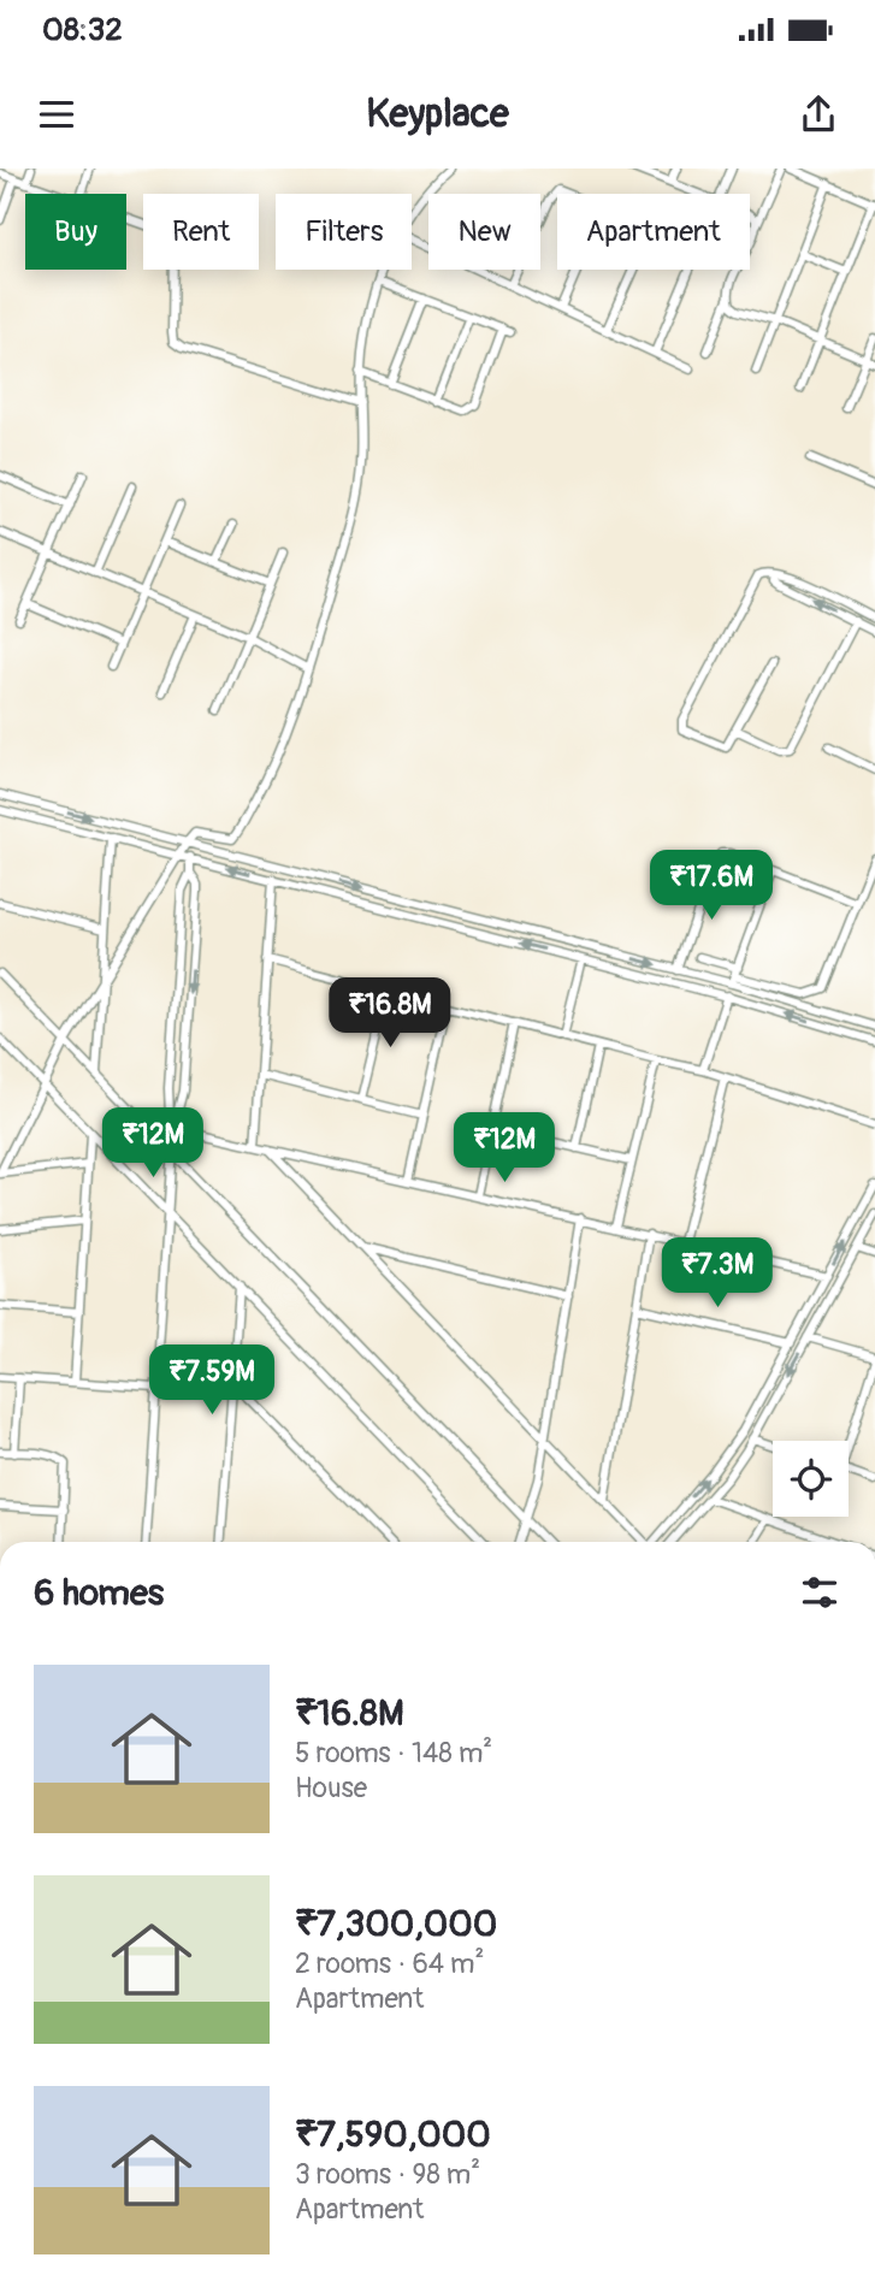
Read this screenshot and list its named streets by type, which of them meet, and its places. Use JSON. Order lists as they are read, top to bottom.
{
  "page": {
    "status": "08:32",
    "header": "Keyplace",
    "chip": [
      "Buy",
      "Rent",
      "Filters",
      "New",
      "Apartment"
    ],
    "price": [
      "₹17.6M",
      "₹16.8M",
      "₹12M",
      "₹12M",
      "₹7.3M",
      "₹7.59M"
    ],
    "heading": "6 homes",
    "list": [
      {
        "name": "₹16.8M",
        "note": "5 rooms · 148 m² · House"
      },
      {
        "name": "₹7,300,000",
        "note": "2 rooms · 64 m² · Apartment"
      },
      {
        "name": "₹7,590,000",
        "note": "3 rooms · 98 m² · Apartment"
      }
    ]
  }
}
